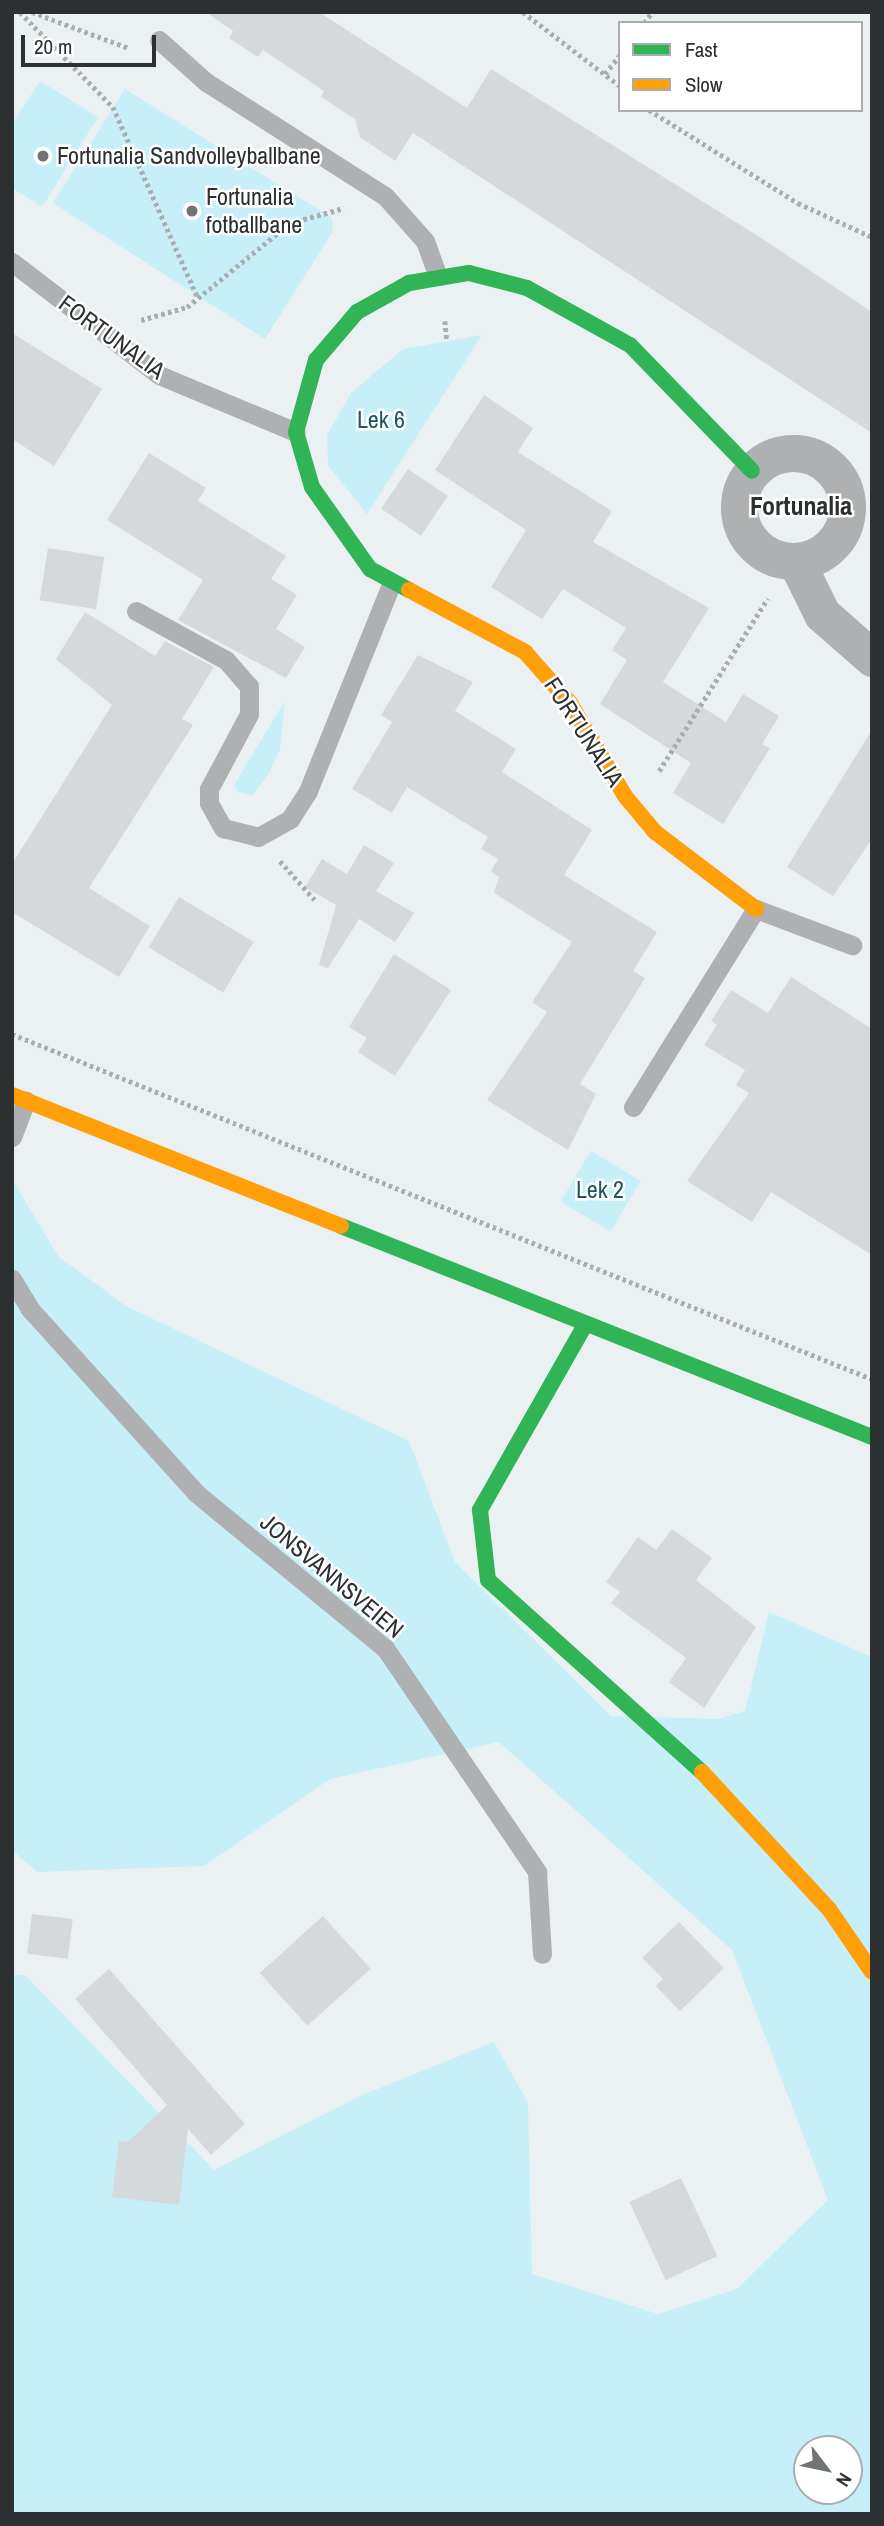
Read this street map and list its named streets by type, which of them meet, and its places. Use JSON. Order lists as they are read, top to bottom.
{
  "streets": {
    "street": ["FORTUNALIA"],
    "lane": ["JONSVANNSVEIEN"]
  },
  "districts": ["Fortunalia"],
  "parks": ["Lek 6", "Lek 2"],
  "places": ["Fortunalia Sandvolleyballbane", "Fortunalia fotballbane"],
  "legend": ["Fast", "Slow"],
  "scale_bar": "20 m",
  "north": "bottom right"
}
